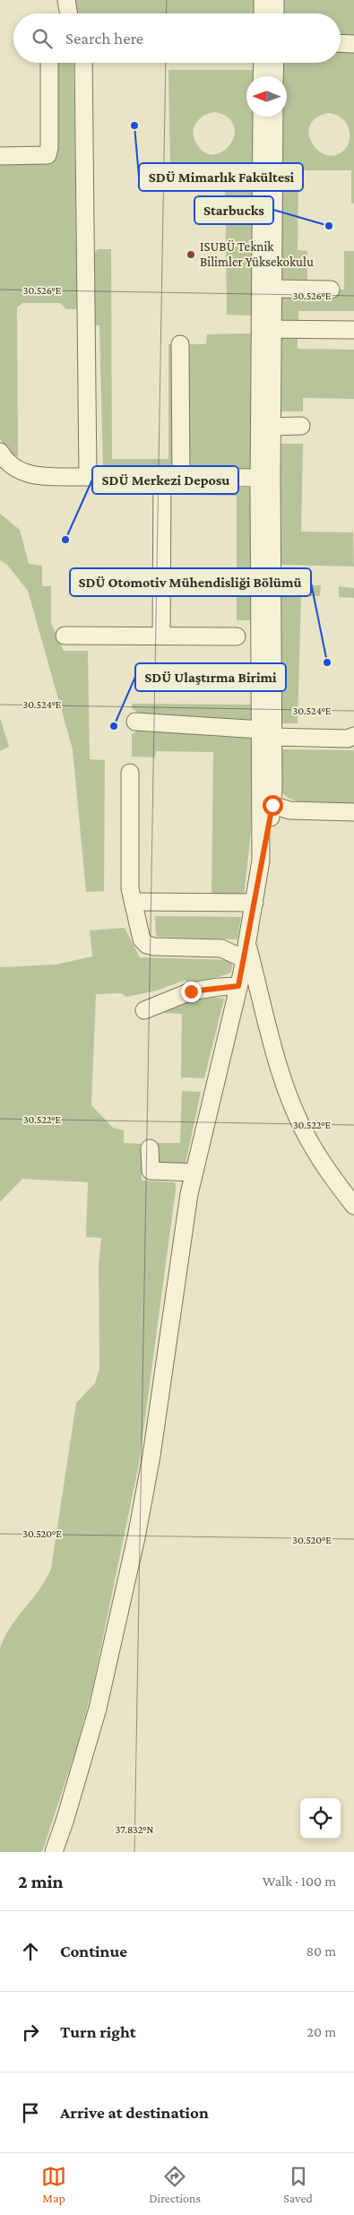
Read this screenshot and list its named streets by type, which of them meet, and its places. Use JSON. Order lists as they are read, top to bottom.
{
  "places": [
    "SDÜ Mimarlık Fakültesi",
    "Starbucks",
    "ISUBÜ Teknik Bilimler Yüksekokulu",
    "SDÜ Merkezi Deposu",
    "SDÜ Otomotiv Mühendisliği Bölümü",
    "SDÜ Ulaştırma Birimi"
  ],
  "north": "left",
  "page": {
    "search": "Search here",
    "heading": ["2 min", "Walk · 100 m"],
    "list": [
      ["Continue", "80 m"],
      ["Turn right", "20 m"],
      "Arrive at destination"
    ],
    "nav": ["Map", "Directions", "Saved"]
  },
  "coordinates": [
    "30.526°E",
    "30.524°E",
    "30.522°E",
    "30.520°E",
    "37.832°N"
  ]
}
